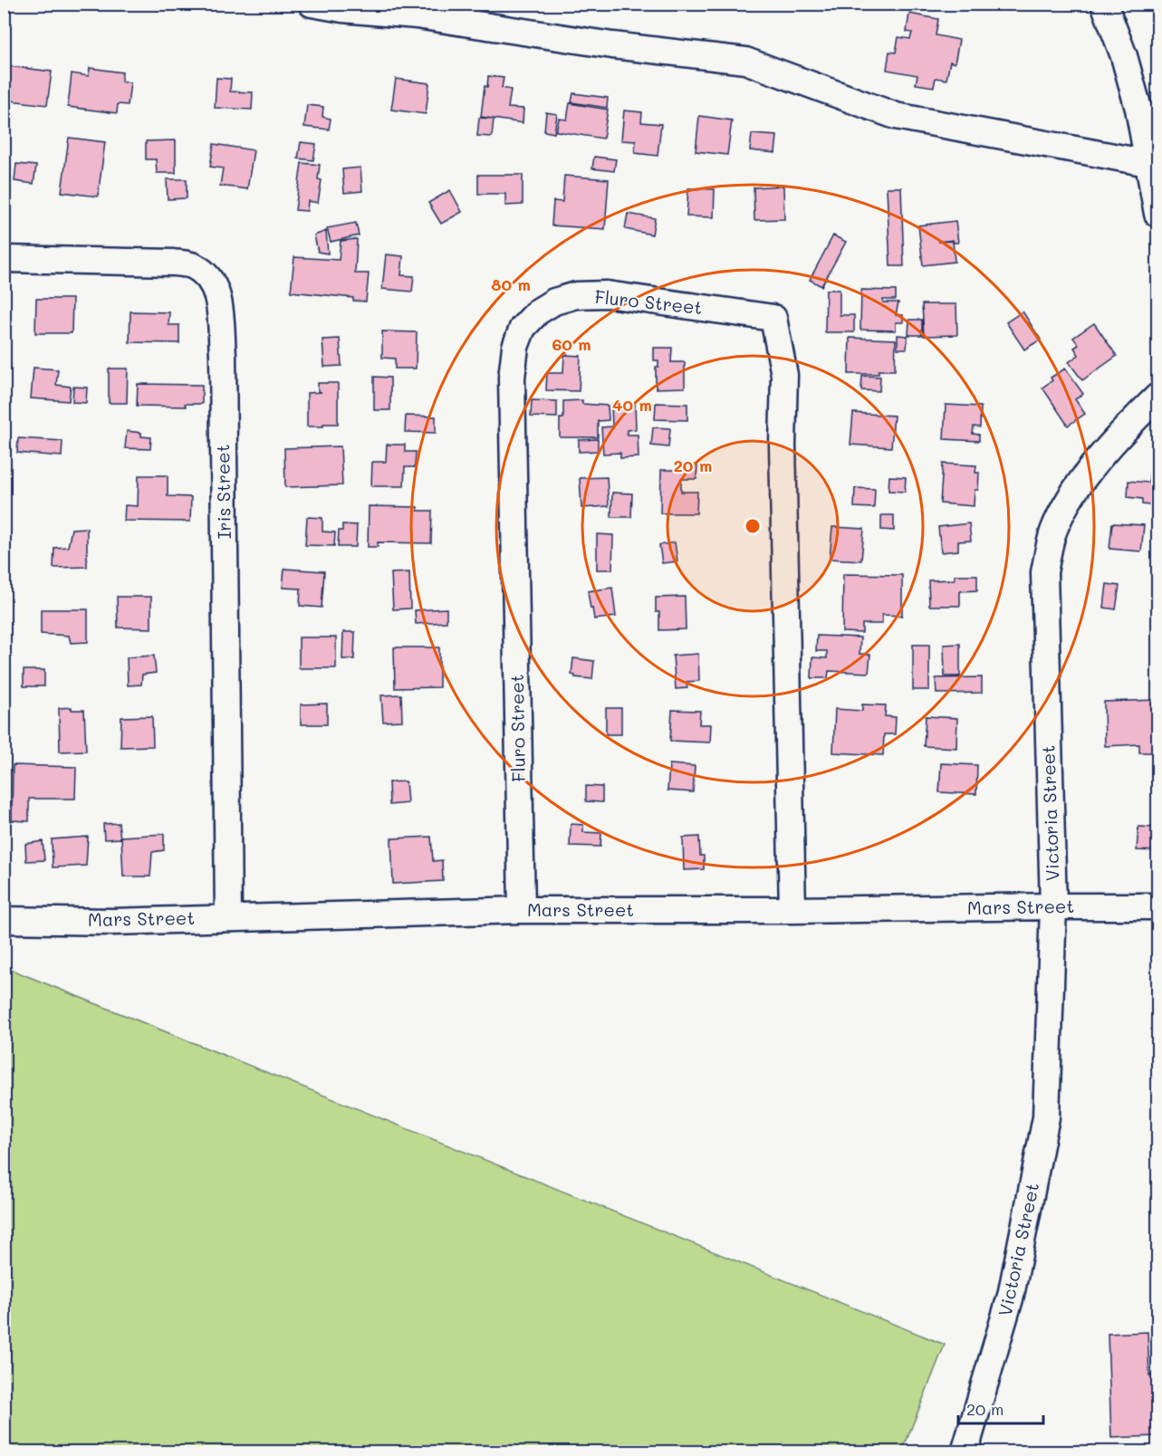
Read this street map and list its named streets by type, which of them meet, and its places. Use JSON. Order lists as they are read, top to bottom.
{
  "streets": {
    "street": [
      "Fluro Street",
      "Iris Street",
      "Victoria Street",
      "Mars Street"
    ]
  },
  "crossings": [
    ["Fluro Street", "Mars Street"],
    ["Iris Street", "Mars Street"],
    ["Victoria Street", "Mars Street"]
  ],
  "scale_bar": "20 m",
  "rings": [
    "80 m",
    "60 m",
    "40 m",
    "20 m"
  ]
}
